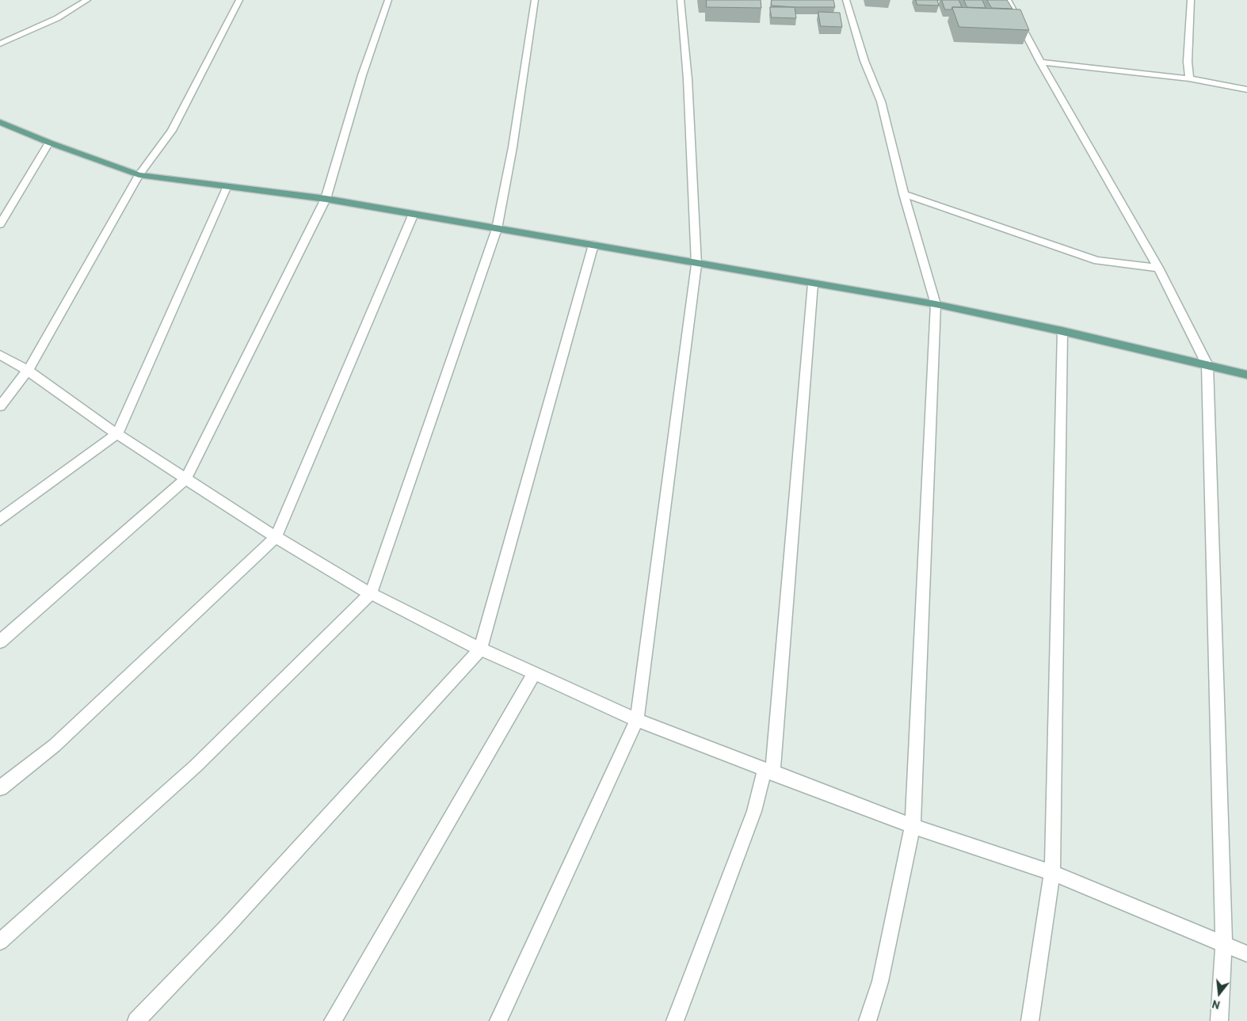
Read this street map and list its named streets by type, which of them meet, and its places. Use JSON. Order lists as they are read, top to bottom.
{
  "north": "bottom"
}
